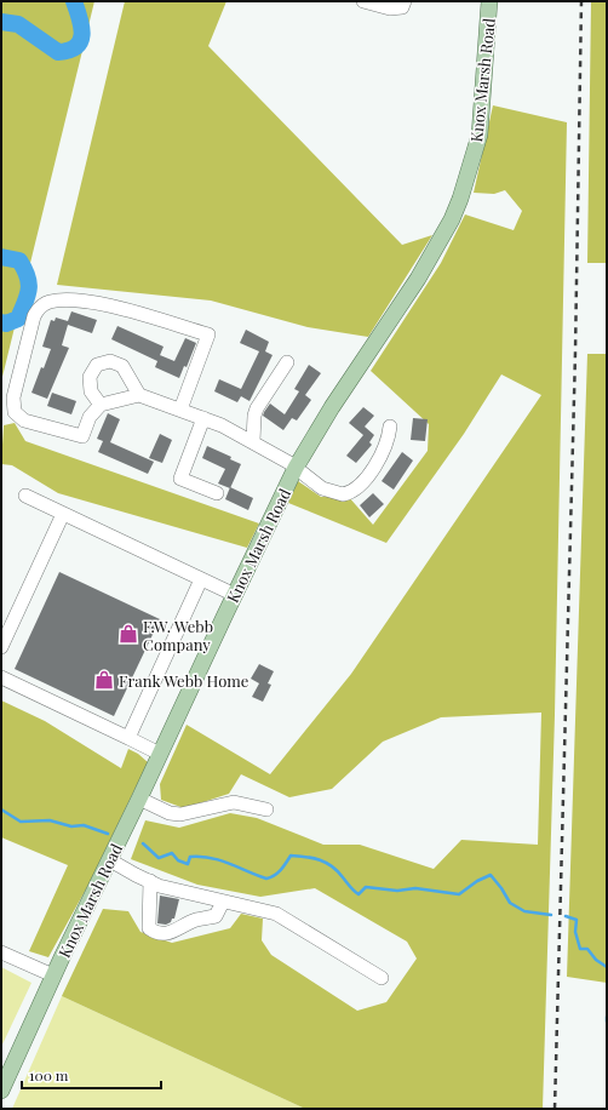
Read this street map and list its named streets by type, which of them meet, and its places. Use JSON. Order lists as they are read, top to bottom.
{
  "streets": {
    "main road": ["Knox Marsh Road"]
  },
  "places": {
    "shop": ["F.W. Webb Company", "Frank Webb Home"]
  },
  "scale_bar": "100 m"
}
